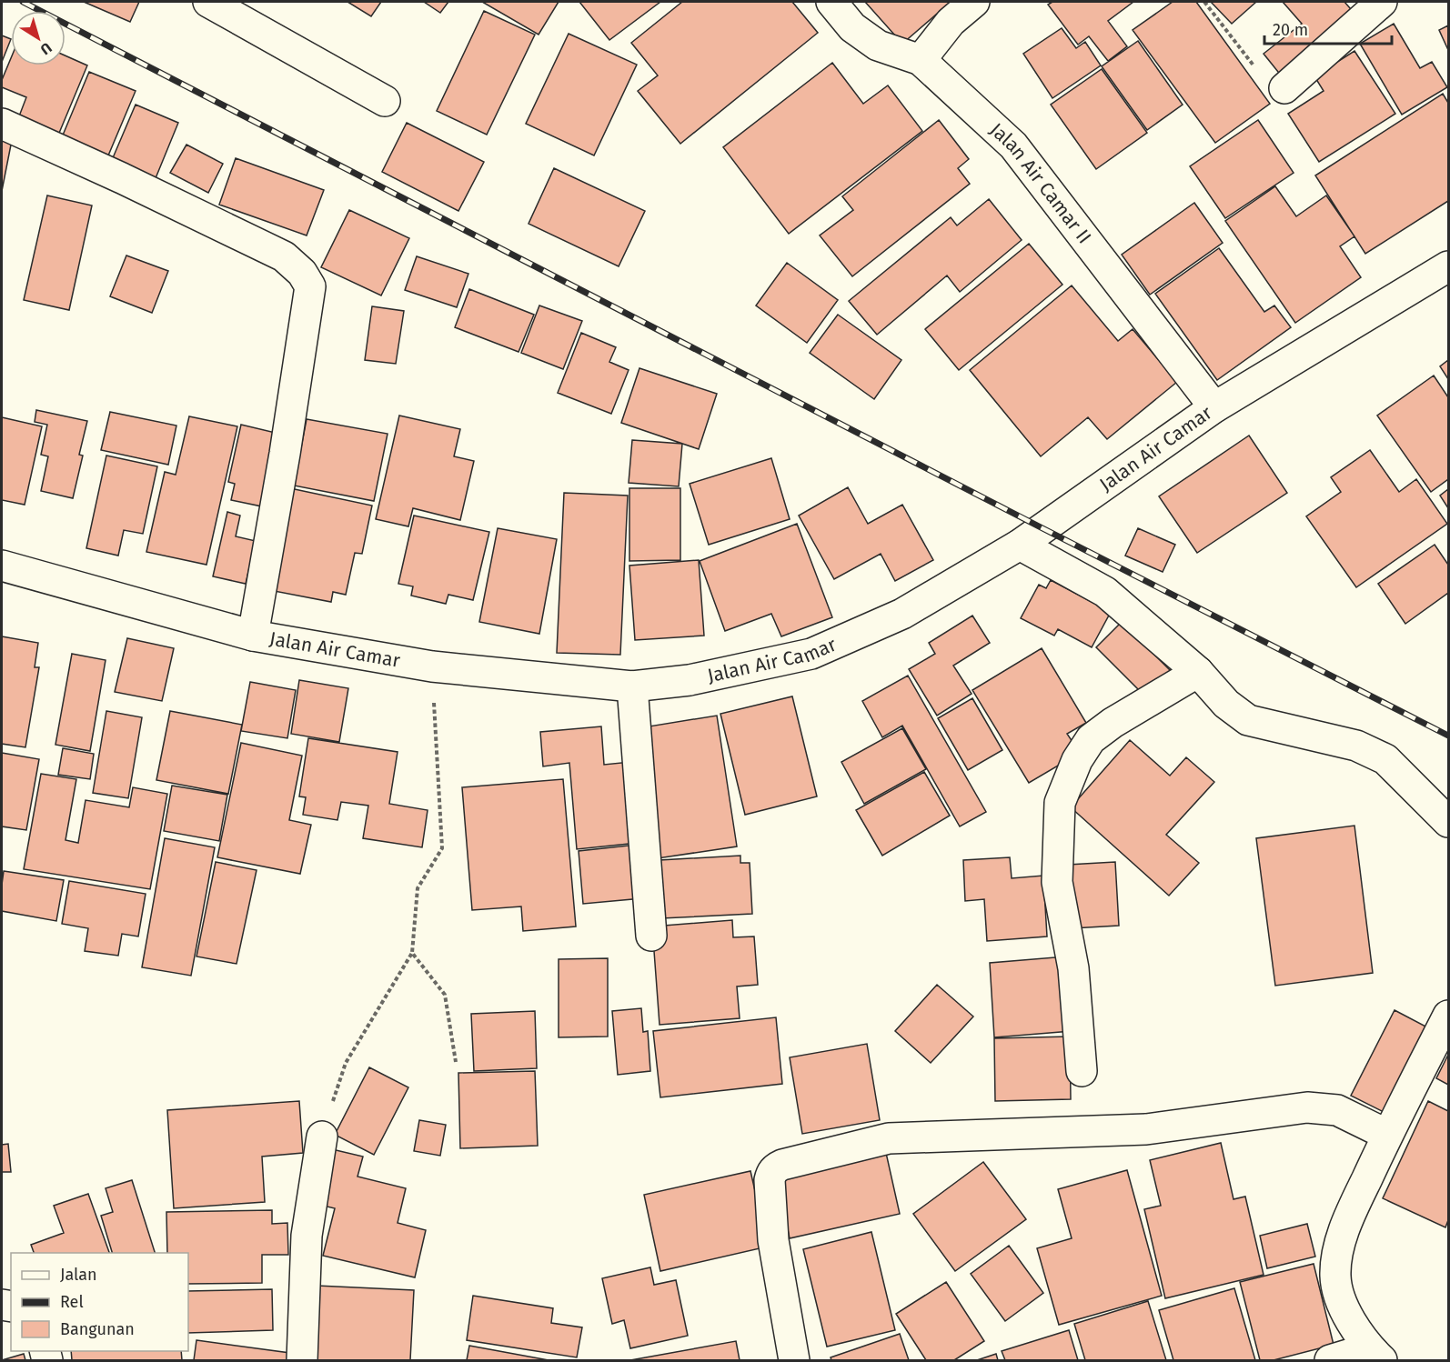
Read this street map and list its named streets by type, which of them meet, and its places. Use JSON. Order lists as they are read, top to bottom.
{
  "streets": {
    "street": ["Jalan Air Camar II", "Jalan Air Camar"]
  },
  "crossings": [
    ["Jalan Air Camar II", "Jalan Air Camar"]
  ],
  "legend": ["Jalan", "Rel", "Bangunan"],
  "scale_bar": "20 m",
  "north": "bottom right"
}
